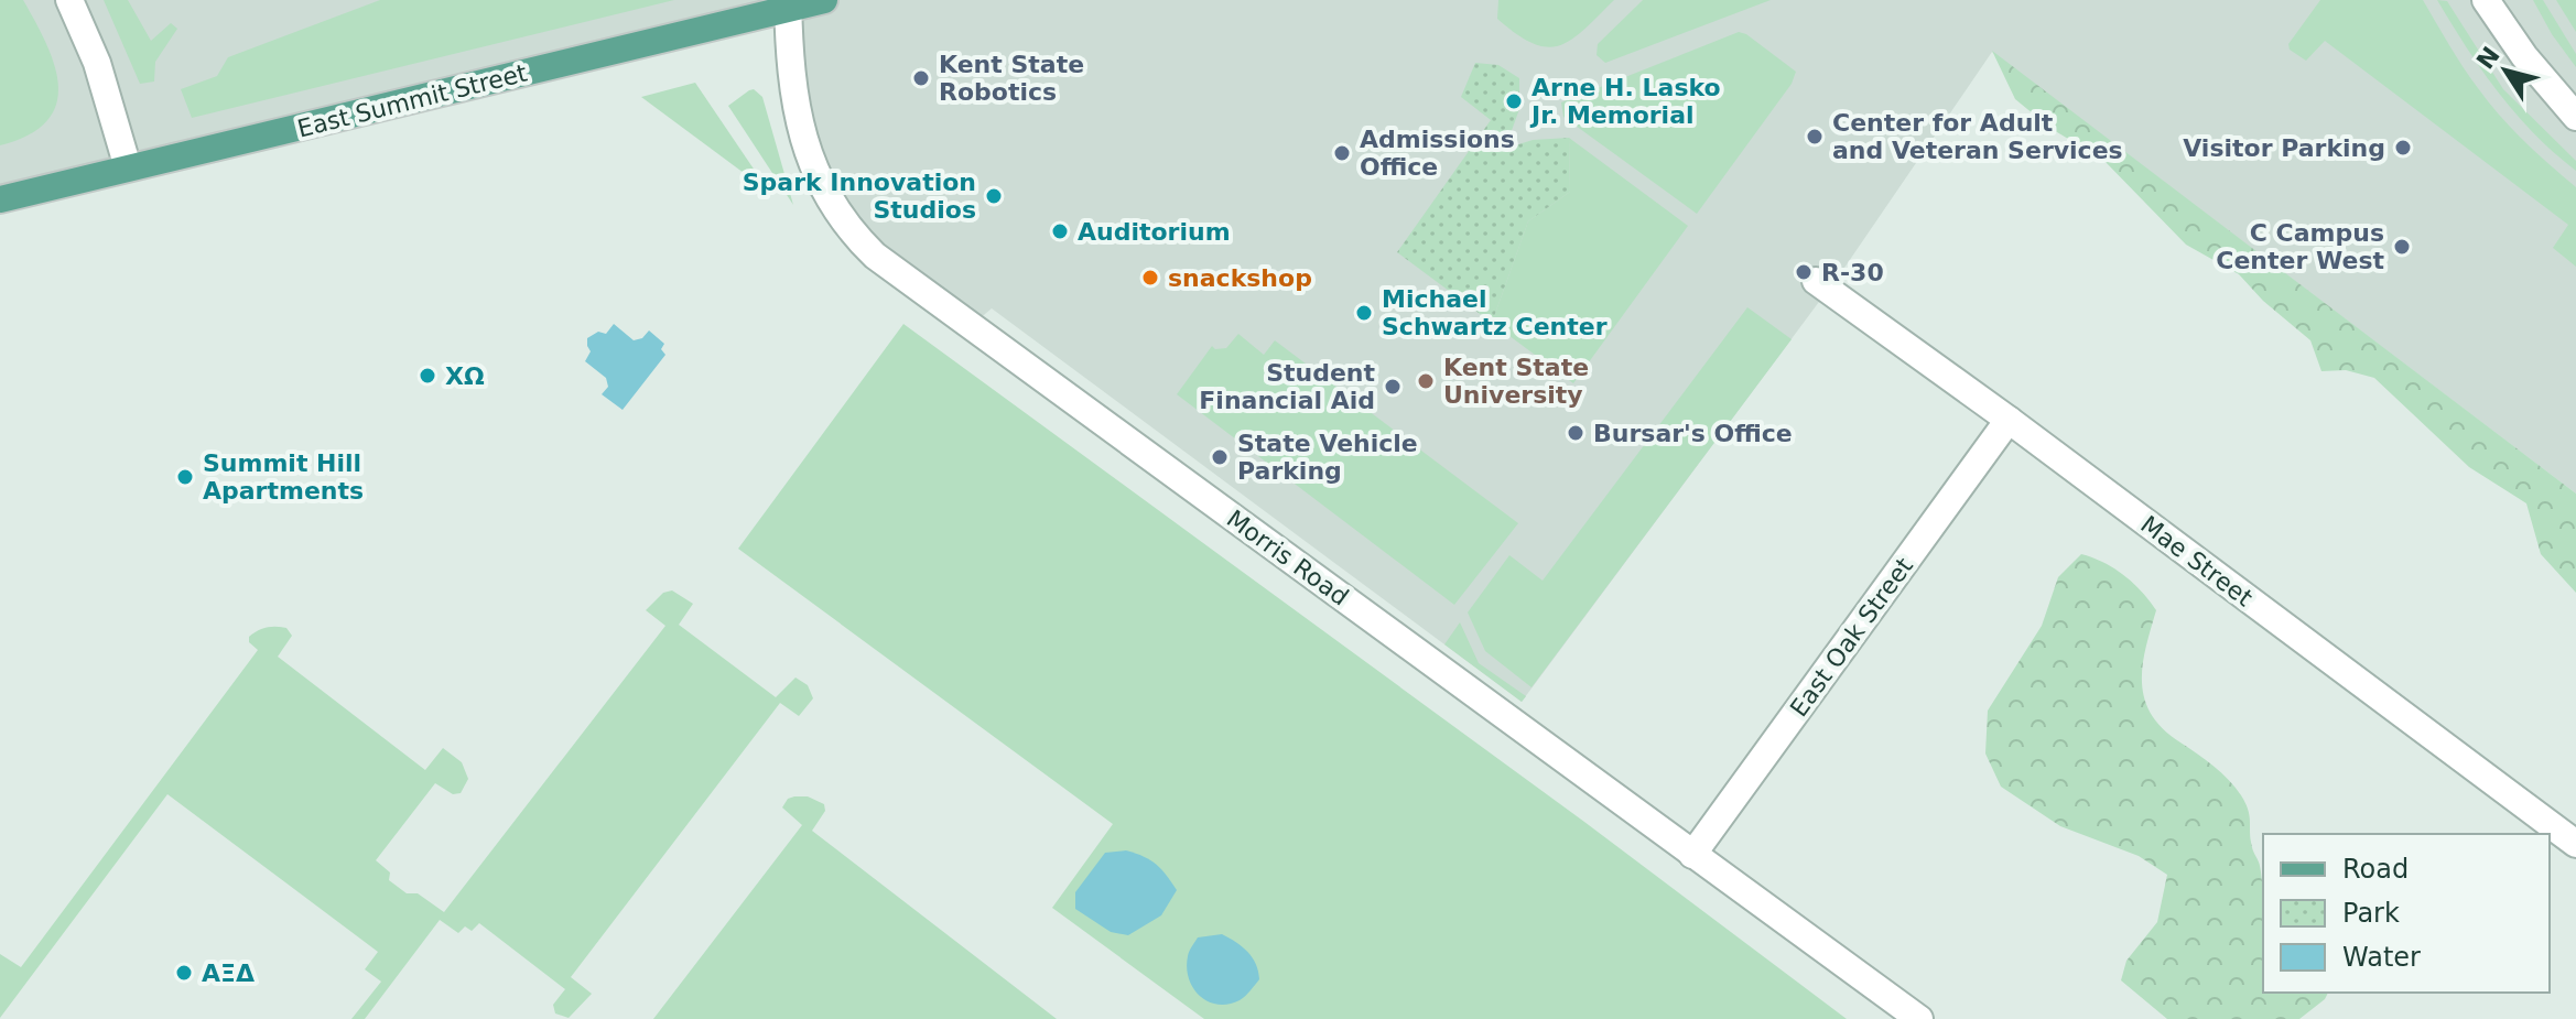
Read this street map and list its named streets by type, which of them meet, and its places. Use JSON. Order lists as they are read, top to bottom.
{
  "streets": {
    "main road": ["East Summit Street"],
    "street": ["Morris Road", "Mae Street", "East Oak Street"]
  },
  "crossings": [
    ["East Summit Street", "Morris Road"],
    ["Morris Road", "East Oak Street"],
    ["Mae Street", "East Oak Street"]
  ],
  "places": [
    "Kent State Robotics",
    "Arne H. Lasko Jr. Memorial",
    "Center for Adult and Veteran Services",
    "Visitor Parking",
    "Admissions Office",
    "Spark Innovation Studios",
    "Auditorium",
    "C Campus Center West",
    "R-30",
    "snackshop",
    "Michael Schwartz Center",
    "ΧΩ",
    "Kent State University",
    "Student Financial Aid",
    "Bursar's Office",
    "State Vehicle Parking",
    "Summit Hill Apartments",
    "ΑΞΔ"
  ],
  "legend": ["Road", "Park", "Water"],
  "north": "top left"
}
